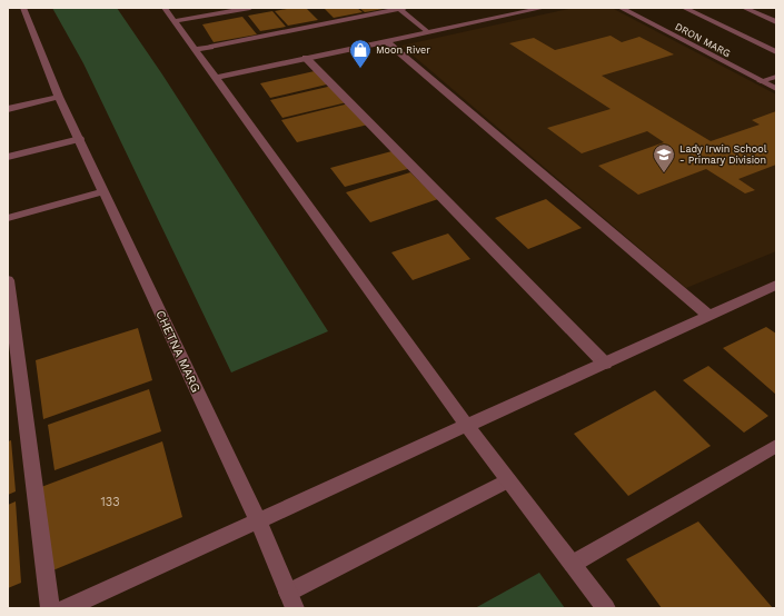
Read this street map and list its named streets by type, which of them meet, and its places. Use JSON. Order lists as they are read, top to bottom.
{
  "streets": {
    "street": ["DRON MARG", "CHETNA MARG"]
  },
  "places": {
    "shop": ["Moon River"],
    "school or university": ["Lady Irwin School - Primary Division"]
  },
  "house_numbers": ["133"]
}
